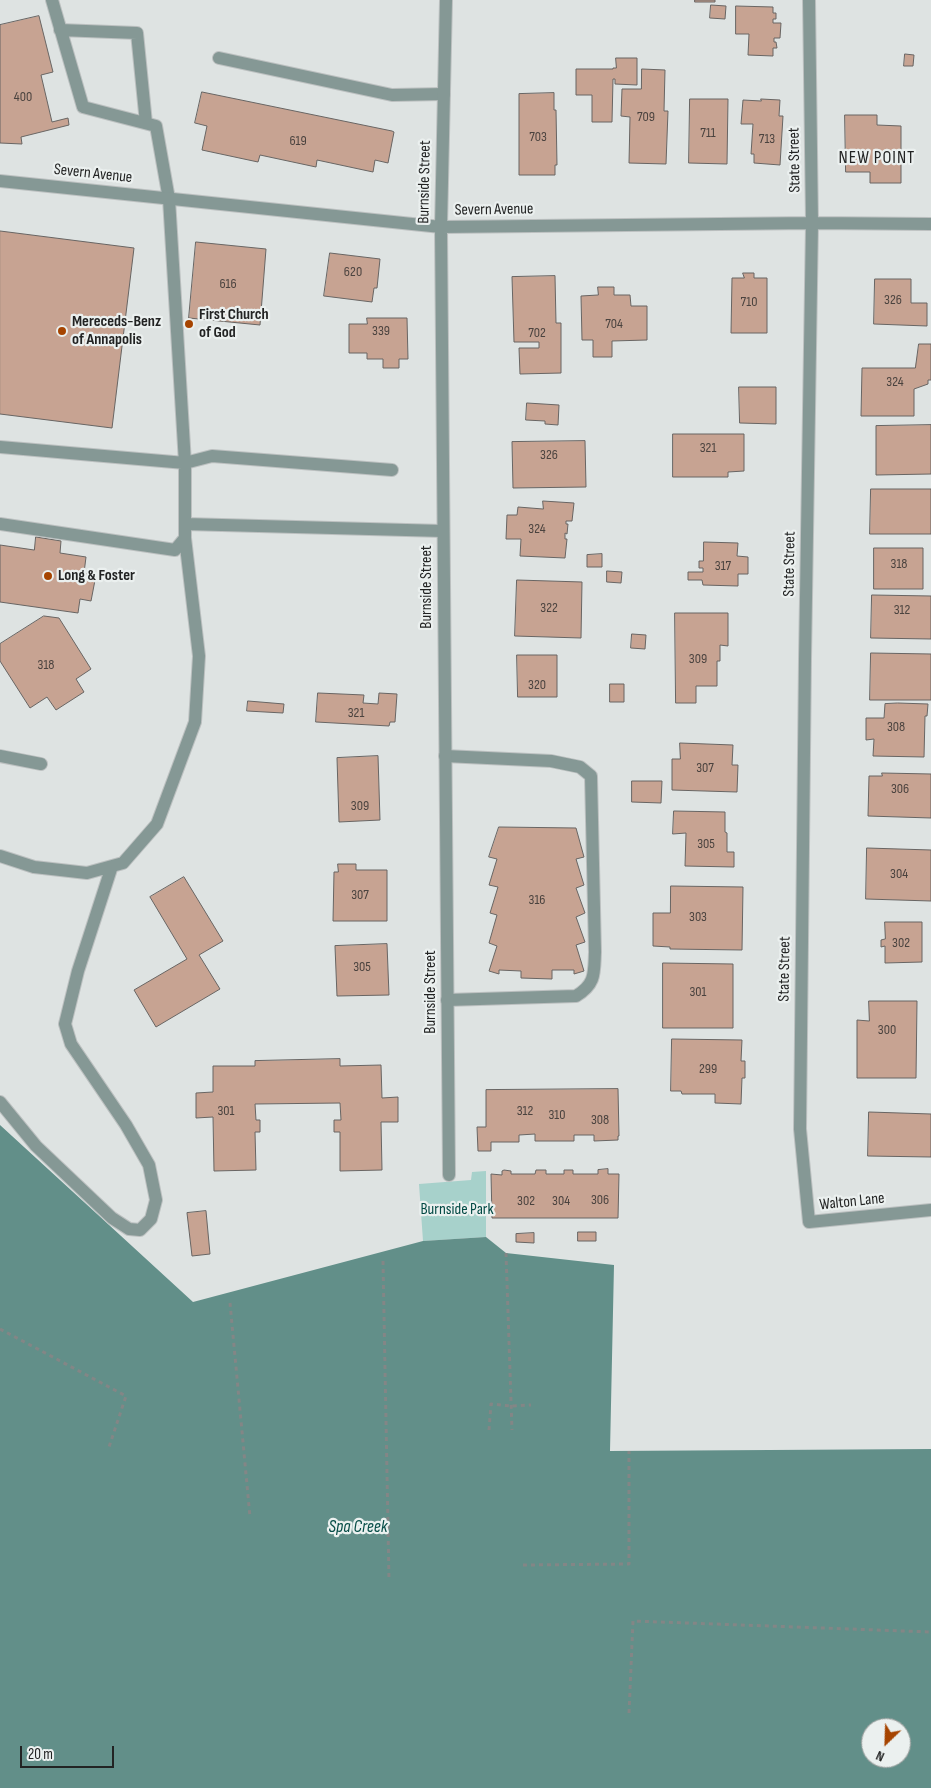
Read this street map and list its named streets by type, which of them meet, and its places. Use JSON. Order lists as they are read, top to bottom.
{
  "streets": {
    "street": [
      "State Street",
      "Severn Avenue",
      "Burnside Street",
      "Walton Lane"
    ]
  },
  "crossings": [
    ["State Street", "Severn Avenue"],
    ["State Street", "Walton Lane"],
    ["Severn Avenue", "Burnside Street"]
  ],
  "districts": ["NEW POINT"],
  "water": ["Spa Creek"],
  "parks": ["Burnside Park"],
  "places": ["First Church of God", "Mereceds-Benz of Annapolis", "Long & Foster"],
  "house_numbers": [
    "400",
    "709",
    "711",
    "703",
    "713",
    "619",
    "620",
    "616",
    "326",
    "710",
    "704",
    "339",
    "702",
    "324",
    "321",
    "326",
    "324",
    "318",
    "317",
    "322",
    "312",
    "309",
    "318",
    "320",
    "321",
    "308",
    "307",
    "306",
    "309",
    "305",
    "304",
    "307",
    "316",
    "303",
    "302",
    "305",
    "301",
    "300",
    "299",
    "301",
    "312",
    "310",
    "308",
    "306",
    "302",
    "304"
  ],
  "scale_bar": "20 m",
  "north": "bottom left"
}
